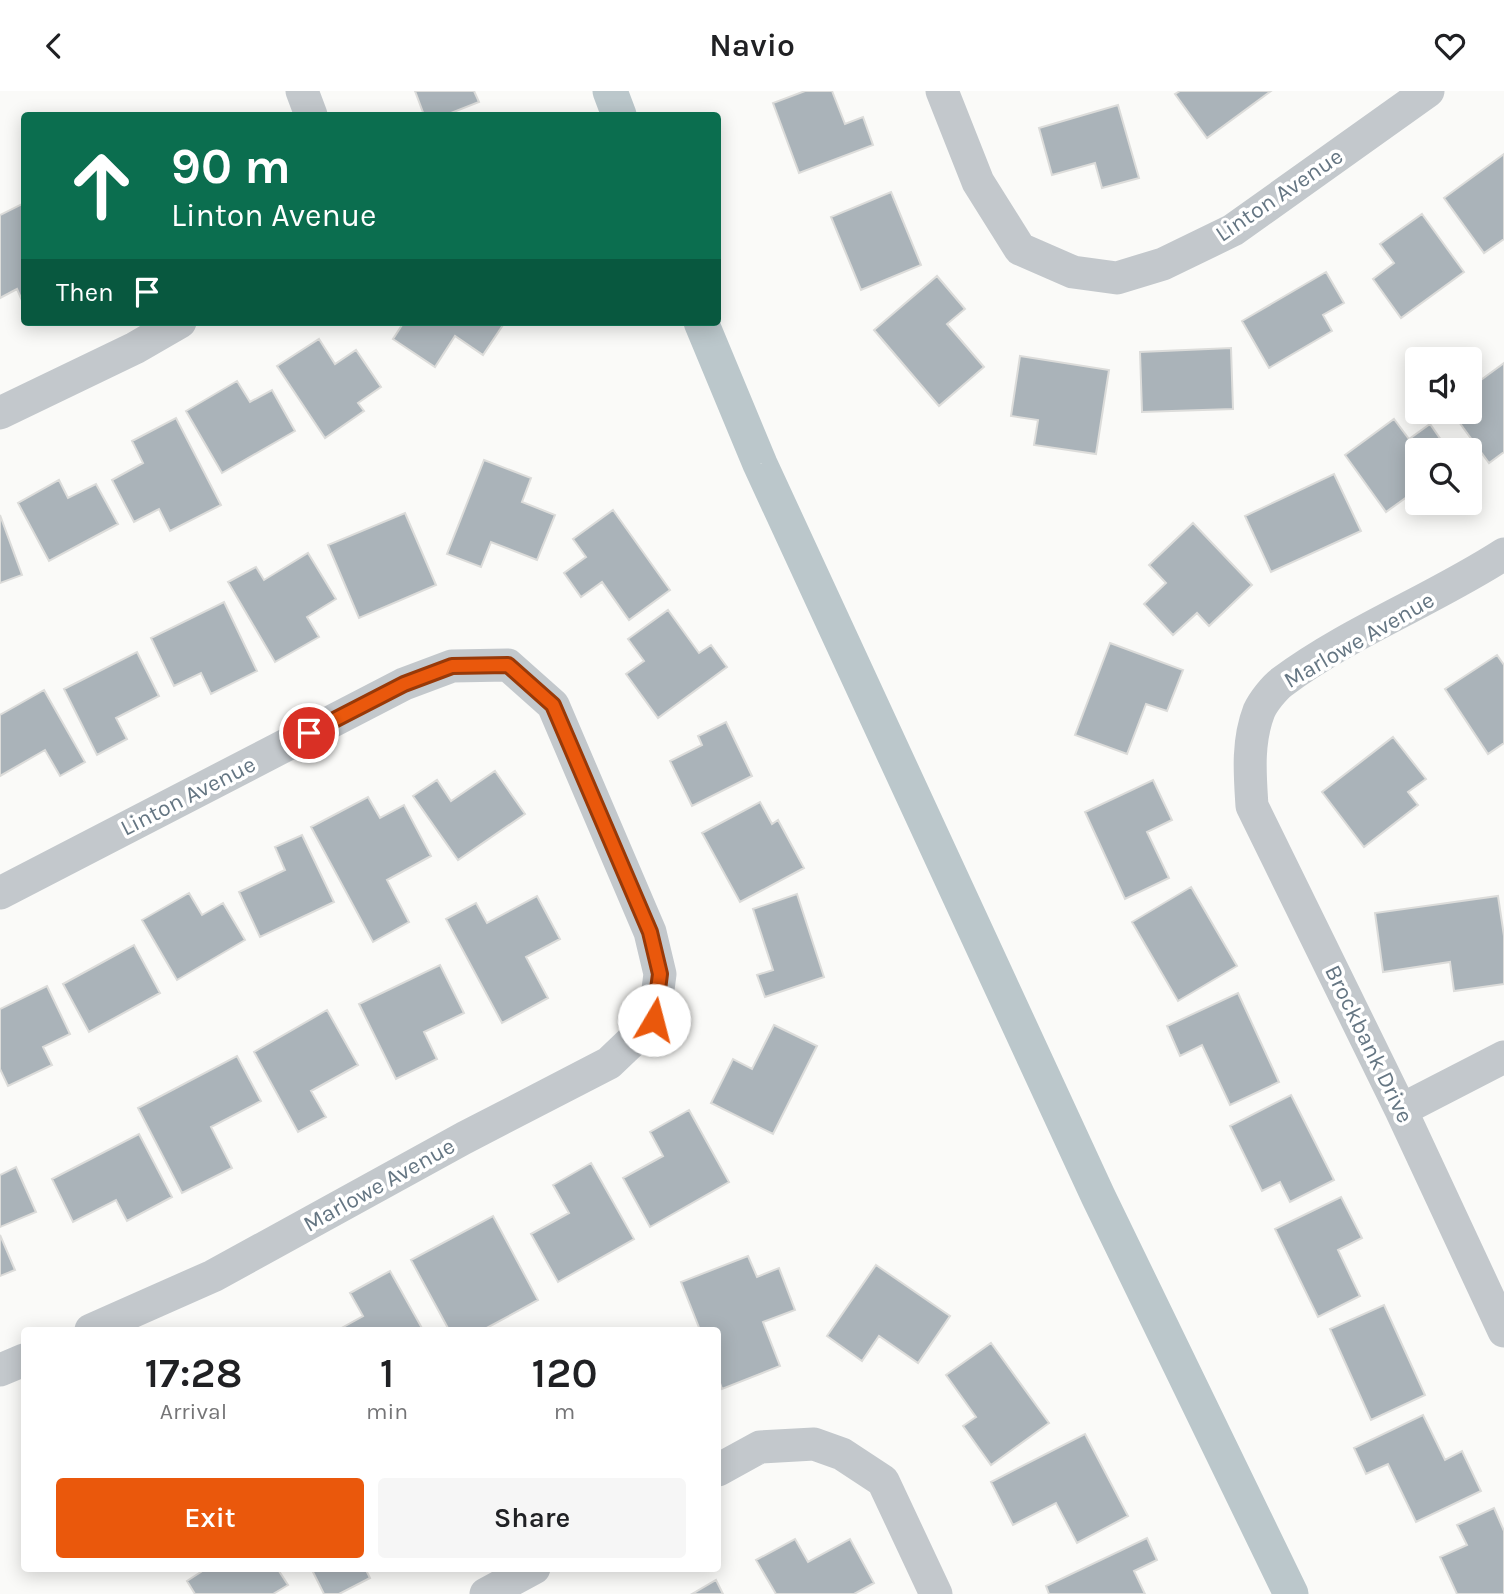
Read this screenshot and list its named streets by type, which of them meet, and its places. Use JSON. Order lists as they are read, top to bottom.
{
  "streets": {
    "street": ["Linton Avenue", "Marlowe Avenue", "Brockbank Drive"]
  },
  "crossings": [
    ["Linton Avenue", "Marlowe Avenue"],
    ["Marlowe Avenue", "Brockbank Drive"]
  ],
  "page": {
    "header": "Navio",
    "turn": ["90 m", "Linton Avenue"],
    "then": "Then",
    "eta": [
      "17:28",
      "Arrival",
      "1",
      "min",
      "120",
      "m"
    ],
    "buttons": ["Exit", "Share"]
  }
}
